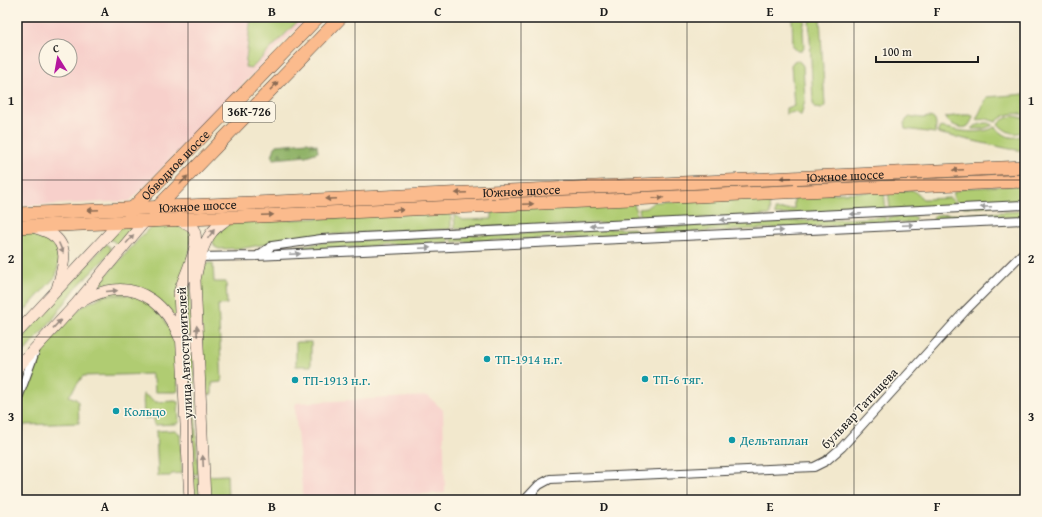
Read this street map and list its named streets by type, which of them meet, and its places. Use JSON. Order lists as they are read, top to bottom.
{
  "streets": {
    "main road": [
      "36К-726",
      "Обводное шоссе",
      "Южное шоссе",
      "улица Автостроителей"
    ],
    "street": ["бульвар Татищева"]
  },
  "crossings": [
    ["Обводное шоссе", "Южное шоссе"],
    ["Южное шоссе", "улица Автостроителей"]
  ],
  "places": [
    "ТП-1914 н.г.",
    "ТП-6 тяг.",
    "ТП-1913 н.г.",
    "Кольцо",
    "Дельтаплан"
  ],
  "scale_bar": "100 m",
  "north": "top",
  "grid": {
    "columns": [
      "A",
      "B",
      "C",
      "D",
      "E",
      "F"
    ],
    "rows": ["1", "2", "3"]
  }
}
